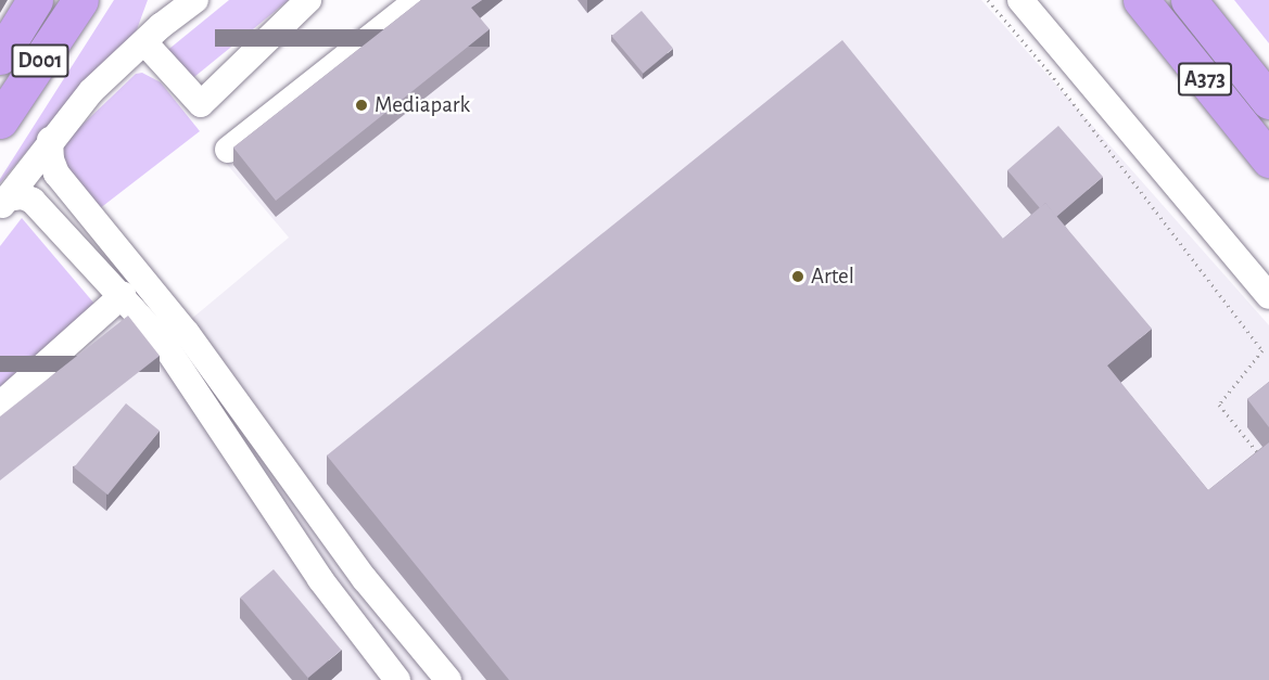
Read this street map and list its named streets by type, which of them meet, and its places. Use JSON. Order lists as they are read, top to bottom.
{
  "streets": {
    "highway": ["D001", "A373"]
  },
  "places": ["Mediapark", "Artel"]
}
